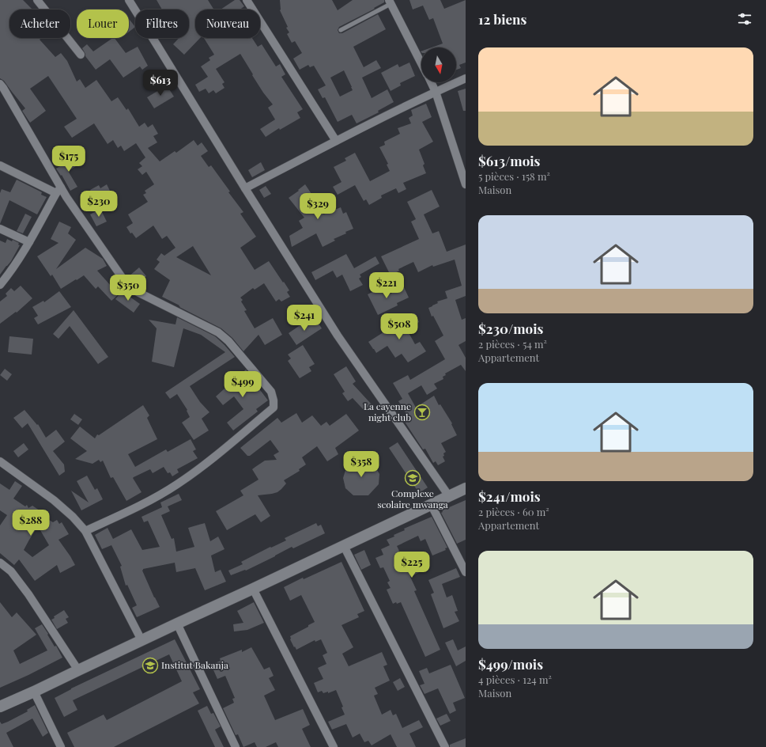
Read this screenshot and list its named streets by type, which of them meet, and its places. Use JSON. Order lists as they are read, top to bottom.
{
  "places": {
    "bar": ["La cayenne night club"],
    "school or university": ["Complexe scolaire mwanga", "Institut Bakanja"]
  },
  "north": "bottom",
  "page": {
    "heading": "12 biens",
    "chip": [
      "Acheter",
      "Louer",
      "Filtres",
      "Nouveau"
    ],
    "list": [
      {
        "name": "$613/mois",
        "note": "5 pièces · 158 m² · Maison"
      },
      {
        "name": "$230/mois",
        "note": "2 pièces · 54 m² · Appartement"
      },
      {
        "name": "$241/mois",
        "note": "2 pièces · 60 m² · Appartement"
      },
      {
        "name": "$499/mois",
        "note": "4 pièces · 124 m² · Maison"
      }
    ],
    "price": [
      "$613",
      "$175",
      "$230",
      "$329",
      "$221",
      "$350",
      "$241",
      "$508",
      "$499",
      "$358",
      "$288",
      "$225"
    ]
  }
}
